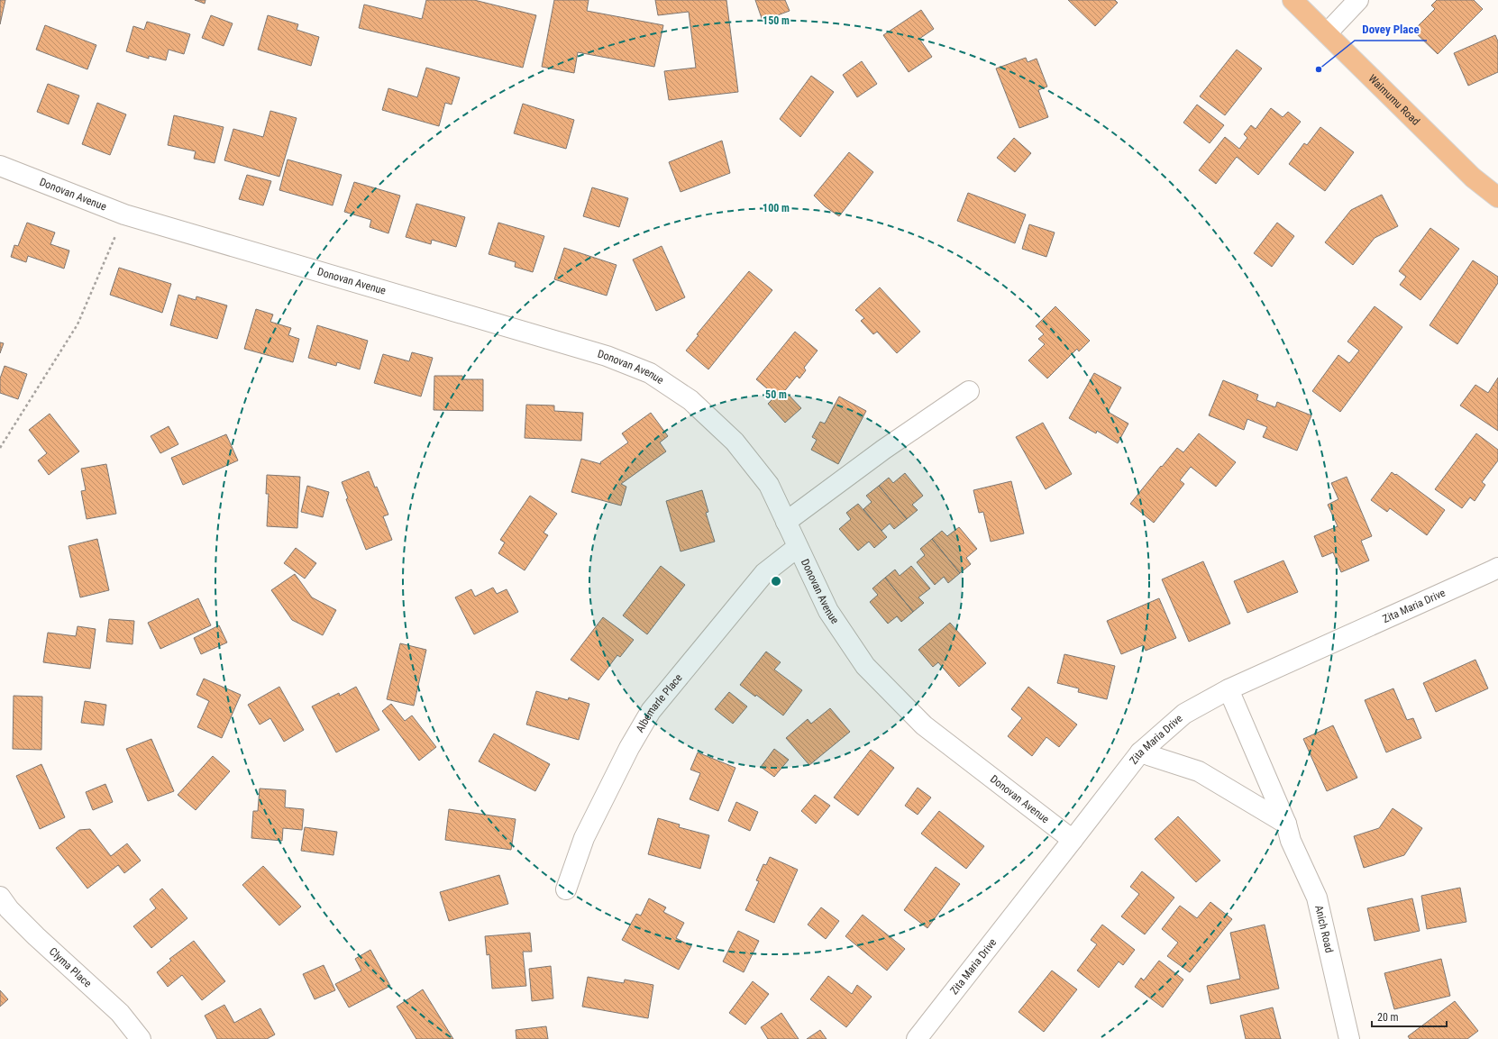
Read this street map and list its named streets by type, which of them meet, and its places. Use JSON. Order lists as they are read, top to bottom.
{
  "streets": {
    "main road": ["Waimumu Road"],
    "street": [
      "Donovan Avenue",
      "Zita Maria Drive",
      "Albemarle Place",
      "Anich Road",
      "Clyma Place"
    ]
  },
  "crossings": [
    ["Donovan Avenue", "Zita Maria Drive"],
    ["Donovan Avenue", "Albemarle Place"],
    ["Zita Maria Drive", "Anich Road"]
  ],
  "places": ["Dovey Place"],
  "scale_bar": "20 m",
  "rings": ["150 m", "100 m", "50 m"]
}
